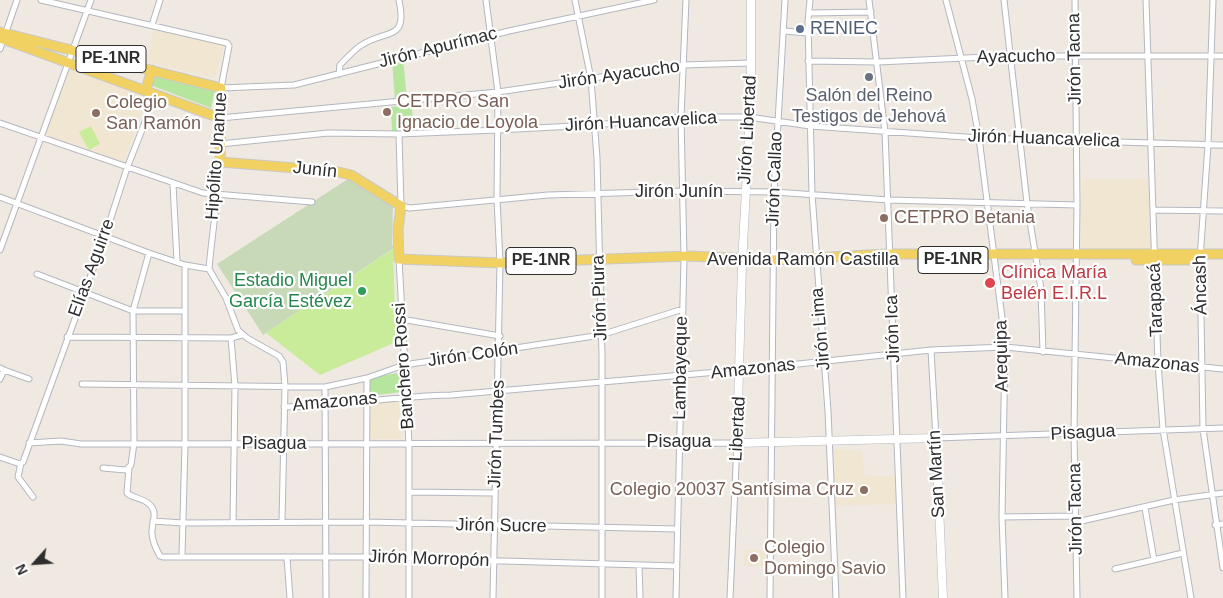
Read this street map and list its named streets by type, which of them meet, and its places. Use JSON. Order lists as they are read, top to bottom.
{
  "streets": {
    "main road": [
      "PE-1NR",
      "Hipólito Unanue",
      "Junín",
      "Avenida Ramón Castilla",
      "Banchero Rossi"
    ],
    "street": [
      "Jirón Apurímac",
      "Ayacucho",
      "Jirón Tacna",
      "Jirón Ayacucho",
      "Jirón Huancavelica",
      "Jirón Libertad",
      "Jirón Callao",
      "Jirón Junín",
      "Elías Aguirre",
      "Áncash",
      "Jirón Piura",
      "Tarapacá",
      "Jirón Lima",
      "Jirón Ica",
      "Jirón Colón",
      "Arequipa",
      "Amazonas",
      "Lambayeque",
      "Libertad",
      "Pisagua",
      "Jirón Tumbes",
      "San Martín",
      "Jirón Sucre",
      "Jirón Morropón"
    ]
  },
  "crossings": [
    ["Jirón Apurímac", "PE-1NR"],
    ["Jirón Apurímac", "Hipólito Unanue"],
    ["Jirón Apurímac", "Jirón Piura"],
    ["Jirón Apurímac", "Jirón Tumbes"],
    ["Ayacucho", "Jirón Tacna"],
    ["Ayacucho", "Áncash"],
    ["Ayacucho", "Tarapacá"],
    ["Ayacucho", "Jirón Lima"],
    ["Ayacucho", "Jirón Ica"],
    ["Ayacucho", "Arequipa"],
    ["PE-1NR", "Hipólito Unanue"],
    ["Jirón Tacna", "Jirón Huancavelica"],
    ["Jirón Tacna", "Jirón Junín"],
    ["Jirón Tacna", "Avenida Ramón Castilla"],
    ["Jirón Tacna", "Amazonas"],
    ["Jirón Tacna", "Pisagua"],
    ["Jirón Ayacucho", "Jirón Libertad"],
    ["Jirón Ayacucho", "Hipólito Unanue"],
    ["Jirón Ayacucho", "Jirón Piura"],
    ["Jirón Ayacucho", "Lambayeque"],
    ["Jirón Ayacucho", "Jirón Tumbes"],
    ["Jirón Huancavelica", "Jirón Libertad"],
    ["Jirón Huancavelica", "Hipólito Unanue"],
    ["Jirón Huancavelica", "Jirón Callao"],
    ["Jirón Huancavelica", "Áncash"],
    ["Jirón Huancavelica", "Jirón Piura"],
    ["Jirón Huancavelica", "Tarapacá"],
    ["Jirón Huancavelica", "Jirón Lima"],
    ["Jirón Huancavelica", "Jirón Ica"],
    ["Jirón Huancavelica", "Arequipa"],
    ["Jirón Huancavelica", "Banchero Rossi"],
    ["Jirón Huancavelica", "Lambayeque"],
    ["Jirón Huancavelica", "Jirón Tumbes"],
    ["Jirón Libertad", "Jirón Junín"],
    ["Jirón Libertad", "Avenida Ramón Castilla"],
    ["Jirón Libertad", "Libertad"],
    ["Hipólito Unanue", "Junín"],
    ["Junín", "Jirón Junín"],
    ["Junín", "Banchero Rossi"],
    ["Jirón Callao", "Jirón Junín"],
    ["Jirón Callao", "Avenida Ramón Castilla"],
    ["Jirón Callao", "Amazonas"],
    ["Jirón Callao", "Pisagua"],
    ["Jirón Junín", "Jirón Piura"],
    ["Jirón Junín", "Jirón Lima"],
    ["Jirón Junín", "Jirón Ica"],
    ["Jirón Junín", "Arequipa"],
    ["Jirón Junín", "Banchero Rossi"],
    ["Jirón Junín", "Lambayeque"],
    ["Jirón Junín", "Jirón Tumbes"],
    ["Avenida Ramón Castilla", "Áncash"],
    ["Avenida Ramón Castilla", "Jirón Piura"],
    ["Avenida Ramón Castilla", "Tarapacá"],
    ["Avenida Ramón Castilla", "Jirón Lima"],
    ["Avenida Ramón Castilla", "Jirón Ica"],
    ["Avenida Ramón Castilla", "Arequipa"],
    ["Avenida Ramón Castilla", "Banchero Rossi"],
    ["Avenida Ramón Castilla", "Lambayeque"],
    ["Avenida Ramón Castilla", "Libertad"],
    ["Avenida Ramón Castilla", "Jirón Tumbes"],
    ["Elías Aguirre", "Pisagua"],
    ["Áncash", "Amazonas"],
    ["Áncash", "Pisagua"],
    ["Jirón Piura", "Jirón Colón"],
    ["Jirón Piura", "Amazonas"],
    ["Jirón Piura", "Pisagua"],
    ["Jirón Piura", "Jirón Sucre"],
    ["Jirón Piura", "Jirón Morropón"],
    ["Tarapacá", "Amazonas"],
    ["Tarapacá", "Pisagua"],
    ["Jirón Lima", "Amazonas"],
    ["Jirón Lima", "Pisagua"],
    ["Jirón Ica", "Amazonas"],
    ["Jirón Ica", "Pisagua"],
    ["Jirón Colón", "Banchero Rossi"],
    ["Jirón Colón", "Lambayeque"],
    ["Jirón Colón", "Jirón Tumbes"],
    ["Arequipa", "Amazonas"],
    ["Arequipa", "Pisagua"],
    ["Amazonas", "Banchero Rossi"],
    ["Amazonas", "Lambayeque"],
    ["Amazonas", "Libertad"],
    ["Amazonas", "Jirón Tumbes"],
    ["Amazonas", "San Martín"],
    ["Banchero Rossi", "Pisagua"],
    ["Banchero Rossi", "Jirón Sucre"],
    ["Banchero Rossi", "Jirón Morropón"],
    ["Lambayeque", "Pisagua"],
    ["Lambayeque", "Jirón Sucre"],
    ["Lambayeque", "Jirón Morropón"],
    ["Libertad", "Pisagua"],
    ["Pisagua", "Jirón Tumbes"],
    ["Pisagua", "San Martín"],
    ["Jirón Tumbes", "Jirón Sucre"],
    ["Jirón Tumbes", "Jirón Morropón"],
    ["Jirón Sucre", "Jirón Morropón"]
  ],
  "places": [
    "RENIEC",
    "Salón del Reino Testigos de Jehová",
    "CETPRO San Ignacio de Loyola",
    "Colegio San Ramón",
    "CETPRO Betania",
    "Clínica María Belén E.I.R.L",
    "Estadio Miguel García Estévez",
    "Colegio 20037 Santísima Cruz",
    "Colegio Domingo Savio"
  ],
  "north": "bottom left"
}
